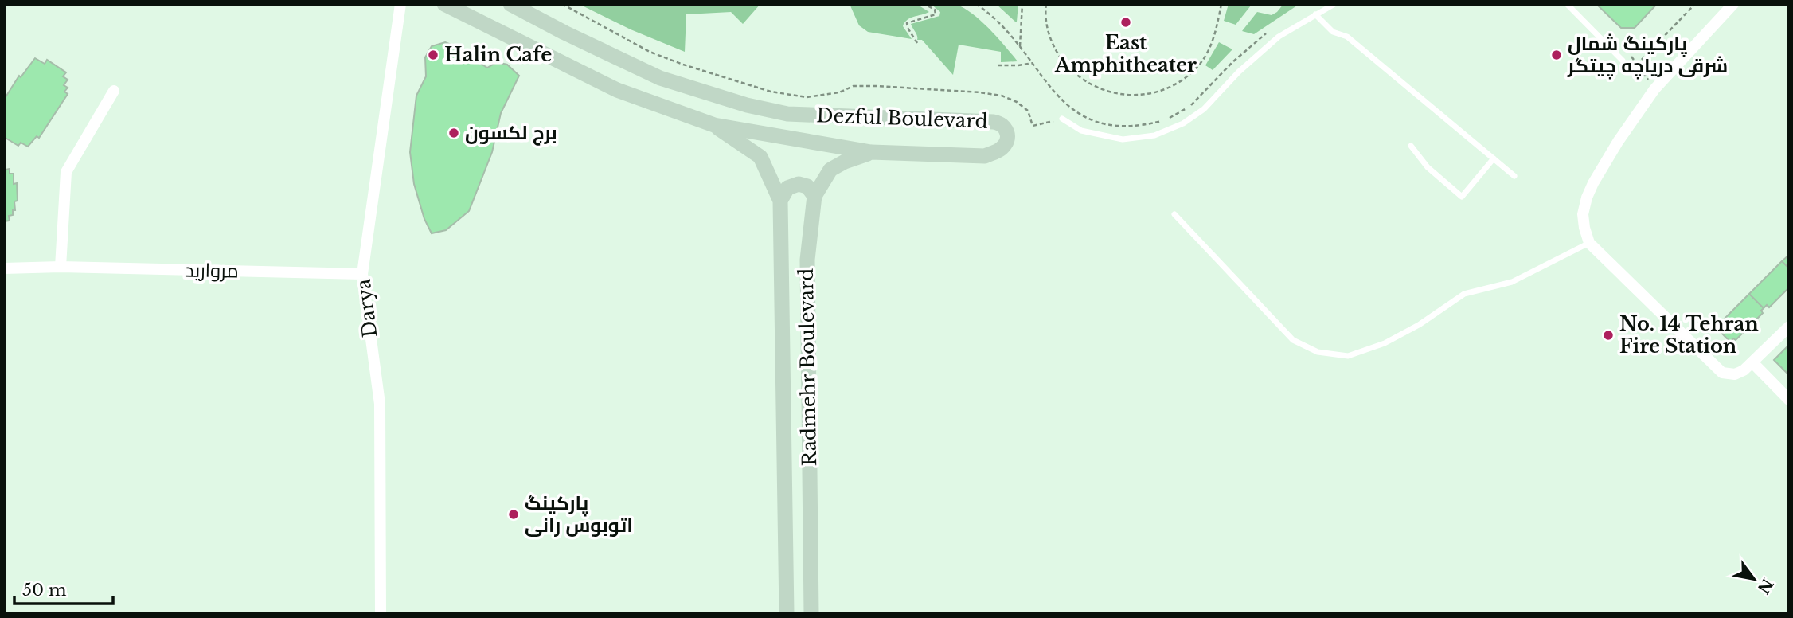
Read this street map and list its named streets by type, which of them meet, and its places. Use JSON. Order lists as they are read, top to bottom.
{
  "streets": {
    "street": [
      "Dezful Boulevard",
      "مروارید",
      "Darya",
      "Radmehr Boulevard"
    ]
  },
  "crossings": [
    ["Dezful Boulevard", "Radmehr Boulevard"],
    ["مروارید", "Darya"]
  ],
  "places": [
    "East Amphitheater",
    "Halin Cafe",
    "پارکینگ شمال شرقی دریاچه چیتگر",
    "برج لکسون",
    "No. 14 Tehran Fire Station",
    "پارکینگ اتوبوس رانی"
  ],
  "scale_bar": "50 m",
  "north": "bottom right"
}
